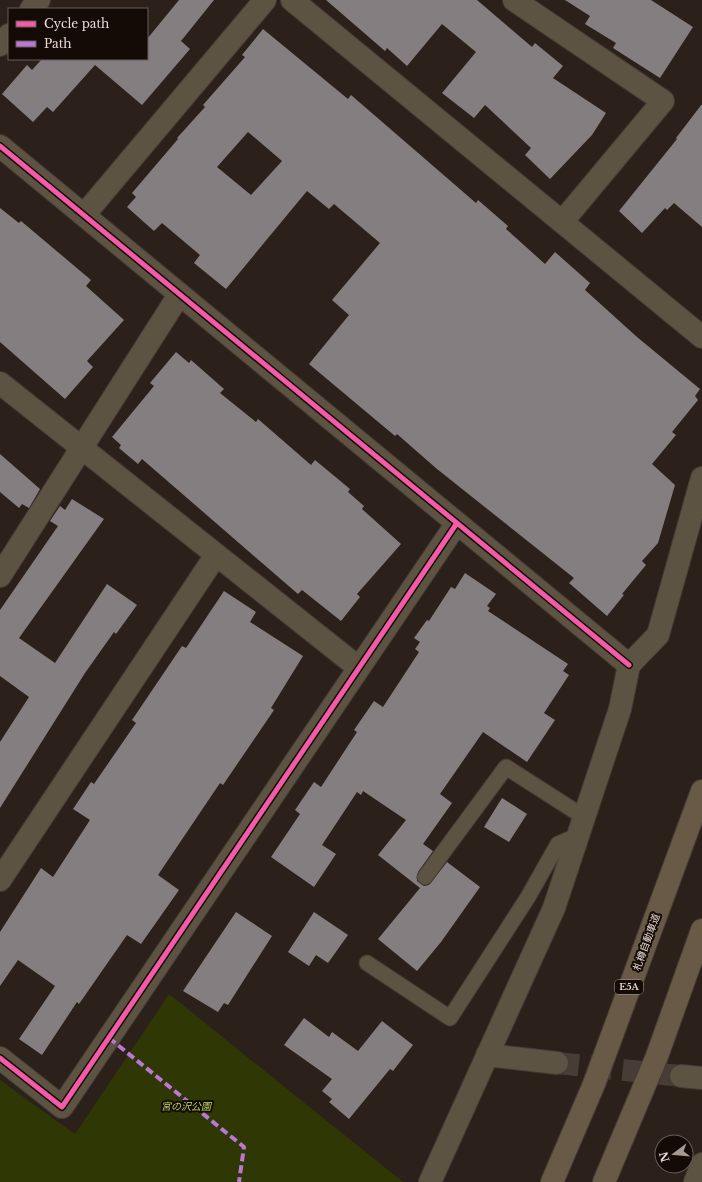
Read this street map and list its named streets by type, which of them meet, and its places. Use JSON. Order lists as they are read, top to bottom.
{
  "streets": {
    "highway": ["札樽自動車道", "E5A"]
  },
  "parks": ["宮の沢公園"],
  "legend": ["Cycle path", "Path"],
  "north": "left"
}
